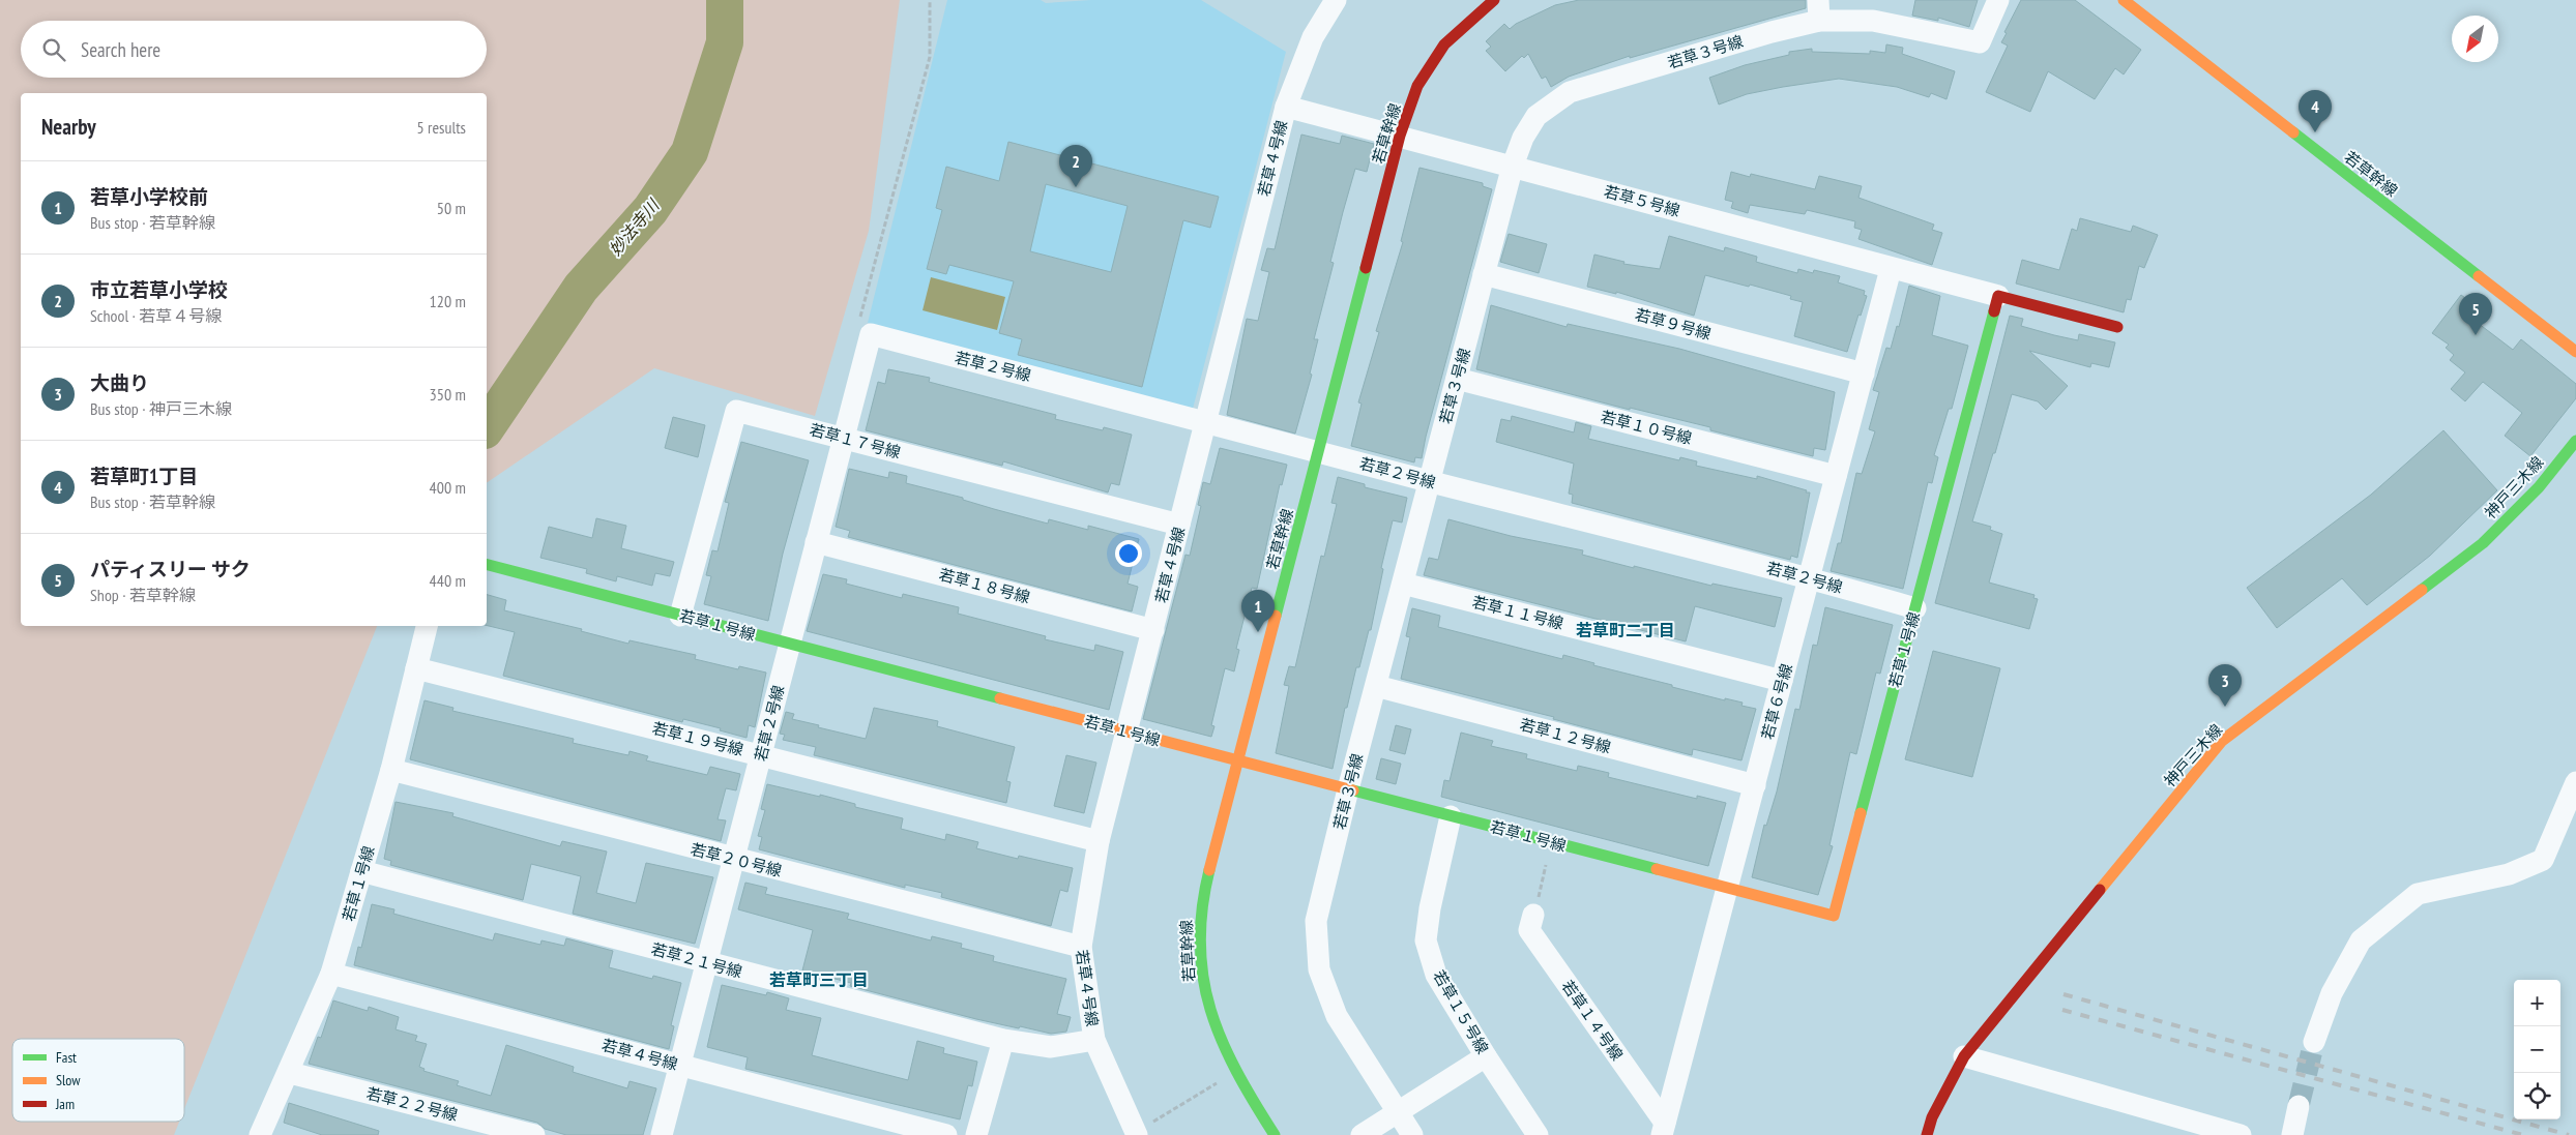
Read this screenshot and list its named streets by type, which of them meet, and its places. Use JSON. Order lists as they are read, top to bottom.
{
  "streets": {
    "street": [
      "若草３号線",
      "若草幹線",
      "若草４号線",
      "若草５号線",
      "若草９号線",
      "若草２号線",
      "若草１０号線",
      "若草１７号線",
      "神戸三木線",
      "若草１８号線",
      "若草１１号線",
      "若草１号線",
      "若草６号線",
      "若草１２号線",
      "若草１９号線",
      "若草２０号線",
      "若草２１号線",
      "若草１５号線",
      "若草１４号線",
      "若草２２号線"
    ]
  },
  "crossings": [
    ["若草３号線", "若草５号線"],
    ["若草３号線", "若草９号線"],
    ["若草３号線", "若草２号線"],
    ["若草３号線", "若草１０号線"],
    ["若草３号線", "若草１１号線"],
    ["若草３号線", "若草１号線"],
    ["若草３号線", "若草１２号線"],
    ["若草幹線", "若草５号線"],
    ["若草幹線", "若草２号線"],
    ["若草幹線", "若草１号線"],
    ["若草４号線", "若草５号線"],
    ["若草４号線", "若草２号線"],
    ["若草４号線", "若草１７号線"],
    ["若草４号線", "若草１８号線"],
    ["若草４号線", "若草１号線"],
    ["若草４号線", "若草１９号線"],
    ["若草４号線", "若草２０号線"],
    ["若草４号線", "若草２１号線"],
    ["若草５号線", "若草１号線"],
    ["若草５号線", "若草６号線"],
    ["若草９号線", "若草６号線"],
    ["若草２号線", "若草１７号線"],
    ["若草２号線", "若草１８号線"],
    ["若草２号線", "若草１号線"],
    ["若草２号線", "若草６号線"],
    ["若草２号線", "若草１９号線"],
    ["若草２号線", "若草２０号線"],
    ["若草２号線", "若草２１号線"],
    ["若草１０号線", "若草６号線"],
    ["若草１７号線", "若草１号線"],
    ["若草１１号線", "若草６号線"],
    ["若草１号線", "若草６号線"],
    ["若草１号線", "若草１９号線"],
    ["若草１号線", "若草２０号線"],
    ["若草１号線", "若草２１号線"],
    ["若草１号線", "若草１５号線"],
    ["若草１号線", "若草２２号線"],
    ["若草６号線", "若草１２号線"],
    ["若草６号線", "若草１４号線"]
  ],
  "districts": ["若草町二丁目", "若草町三丁目"],
  "water": ["妙法寺川"],
  "legend": ["Fast", "Slow", "Jam"],
  "north": "bottom left",
  "page": {
    "search": "Search here",
    "pins": [
      "4",
      "2",
      "5",
      "1",
      "3"
    ],
    "heading": ["Nearby", "5 results"],
    "list": [
      {
        "mark": "1",
        "name": "若草小学校前",
        "note": "Bus stop · 若草幹線",
        "value": "50 m"
      },
      {
        "mark": "2",
        "name": "市立若草小学校",
        "note": "School · 若草４号線",
        "value": "120 m"
      },
      {
        "mark": "3",
        "name": "大曲り",
        "note": "Bus stop · 神戸三木線",
        "value": "350 m"
      },
      {
        "mark": "4",
        "name": "若草町1丁目",
        "note": "Bus stop · 若草幹線",
        "value": "400 m"
      },
      {
        "mark": "5",
        "name": "パティスリー サク",
        "note": "Shop · 若草幹線",
        "value": "440 m"
      }
    ],
    "map_buttons": ["+", "−"]
  }
}
